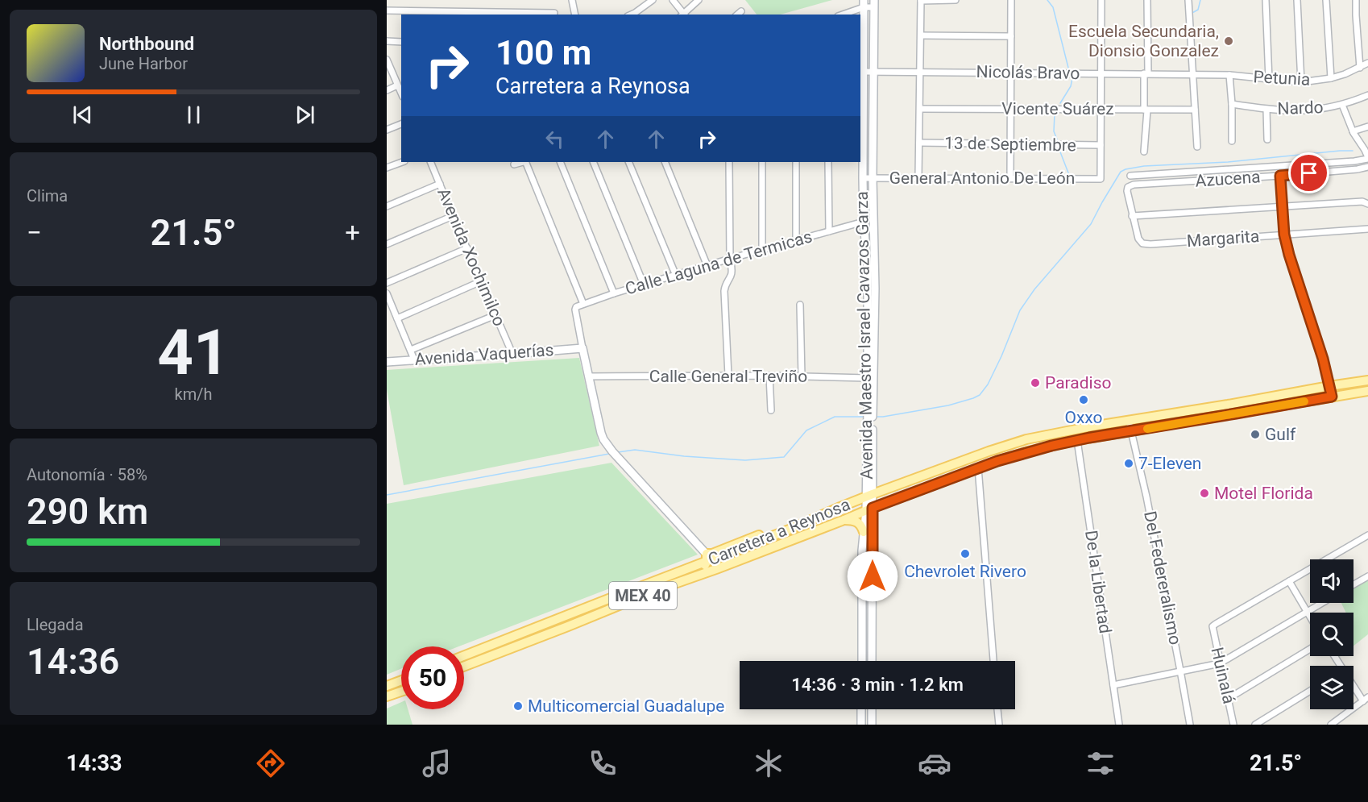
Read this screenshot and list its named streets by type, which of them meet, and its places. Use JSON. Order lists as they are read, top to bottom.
{
  "streets": {
    "main road": [
      "Avenida Maestro Israel Cavazos Garza",
      "Avenida Vaquerías",
      "Carretera a Reynosa",
      "MEX 40"
    ],
    "street": [
      "Nicolás Bravo",
      "Petunia",
      "Nardo",
      "Vicente Suárez",
      "13 de Septiembre",
      "General Antonio De León",
      "Azucena",
      "Margarita",
      "Avenida Xochimilco",
      "Calle Laguna de Termicas",
      "Calle General Treviño",
      "Del Federeralismo",
      "De la Libertad",
      "Huinalá"
    ]
  },
  "crossings": [
    ["Nicolás Bravo", "Petunia"],
    ["Nicolás Bravo", "Avenida Maestro Israel Cavazos Garza"],
    ["13 de Septiembre", "General Antonio De León"],
    ["General Antonio De León", "Avenida Maestro Israel Cavazos Garza"],
    ["Azucena", "Margarita"],
    ["Avenida Xochimilco", "Avenida Vaquerías"],
    ["Calle Laguna de Termicas", "Avenida Maestro Israel Cavazos Garza"],
    ["Calle Laguna de Termicas", "Avenida Vaquerías"],
    ["Avenida Maestro Israel Cavazos Garza", "Calle General Treviño"],
    ["Avenida Maestro Israel Cavazos Garza", "Carretera a Reynosa"],
    ["Carretera a Reynosa", "Del Federeralismo"],
    ["Carretera a Reynosa", "De la Libertad"]
  ],
  "places": [
    "Escuela Secundaria, Dionsio Gonzalez",
    "Paradiso",
    "Oxxo",
    "Gulf",
    "7-Eleven",
    "Motel Florida",
    "Chevrolet Rivero",
    "Multicomercial Guadalupe"
  ],
  "page": {
    "turn": ["100 m", "Carretera a Reynosa"],
    "song": ["Northbound", "June Harbor"],
    "tile": [
      "Clima",
      ["41", "km/h"],
      ["Autonomía · 58%", "290 km"],
      ["Llegada", "14:36"]
    ],
    "heat": ["−", "21.5°", "+"],
    "limit": "50",
    "trip": "14:36 · 3 min · 1.2 km",
    "tabs": ["14:33", "21.5°"]
  }
}
